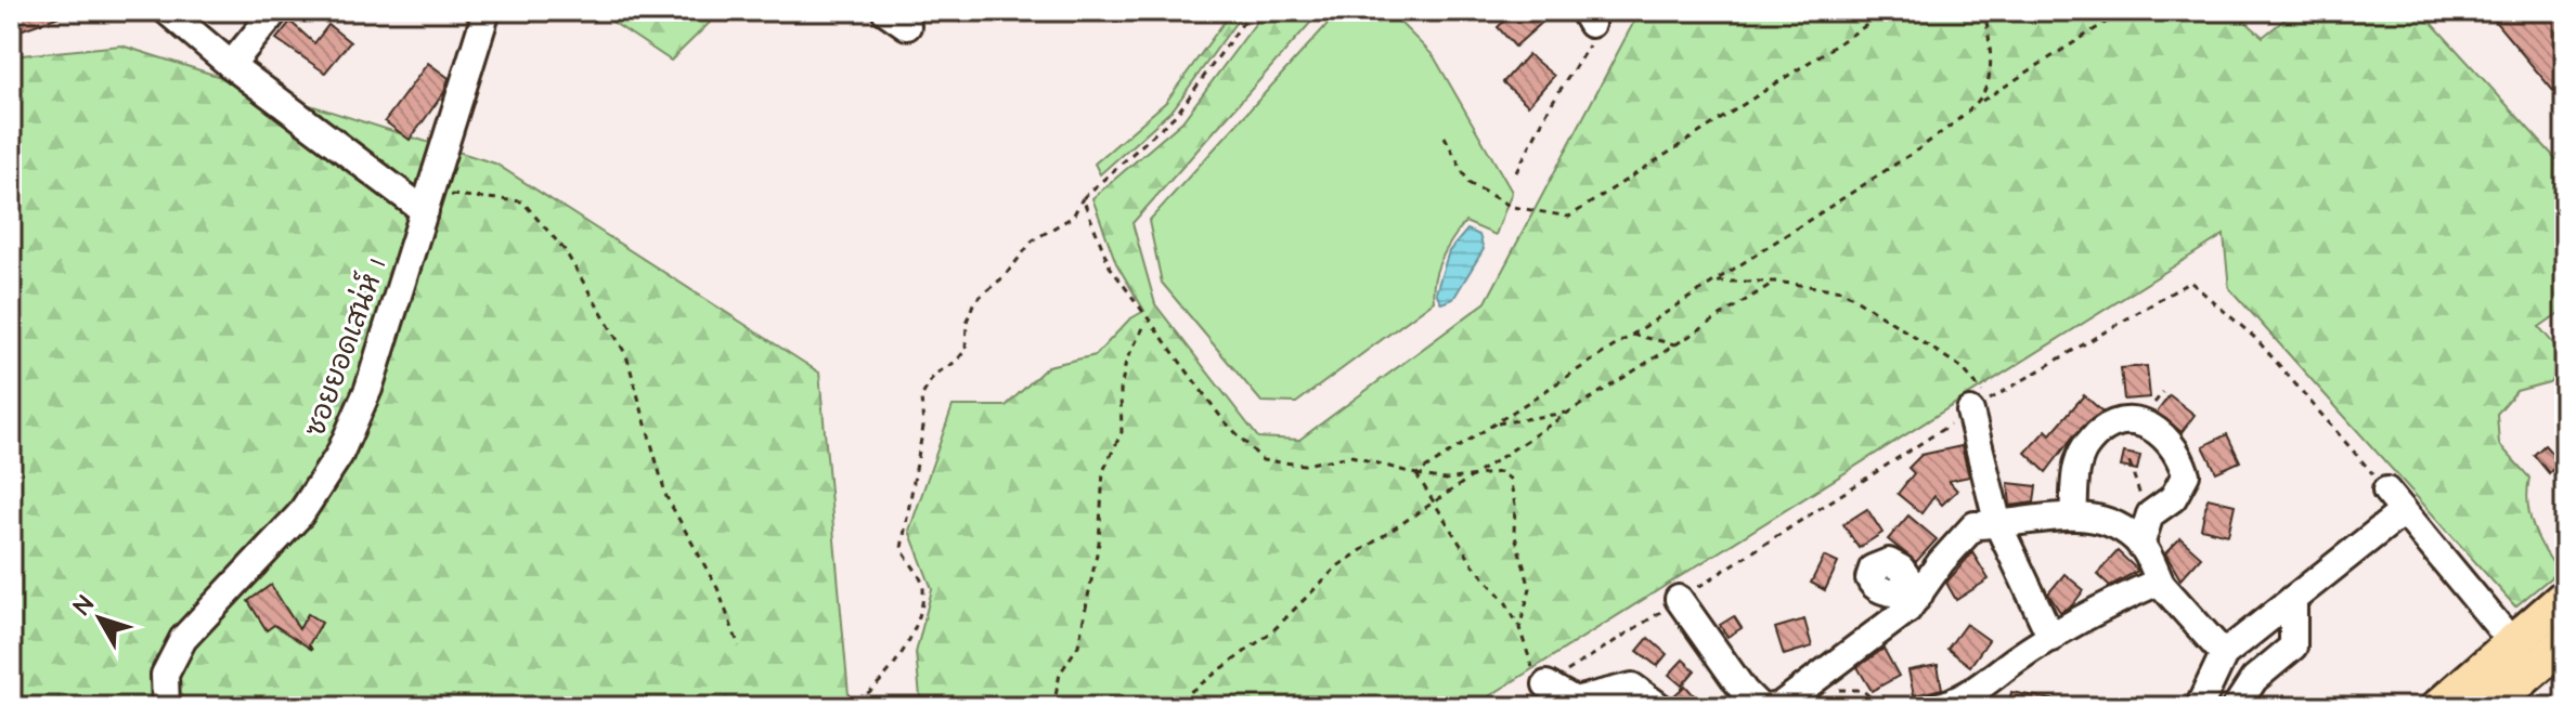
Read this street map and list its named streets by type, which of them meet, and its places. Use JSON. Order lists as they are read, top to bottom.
{
  "streets": {
    "street": ["ซอยยอดเสน่ห์ 1"]
  },
  "north": "top left"
}
